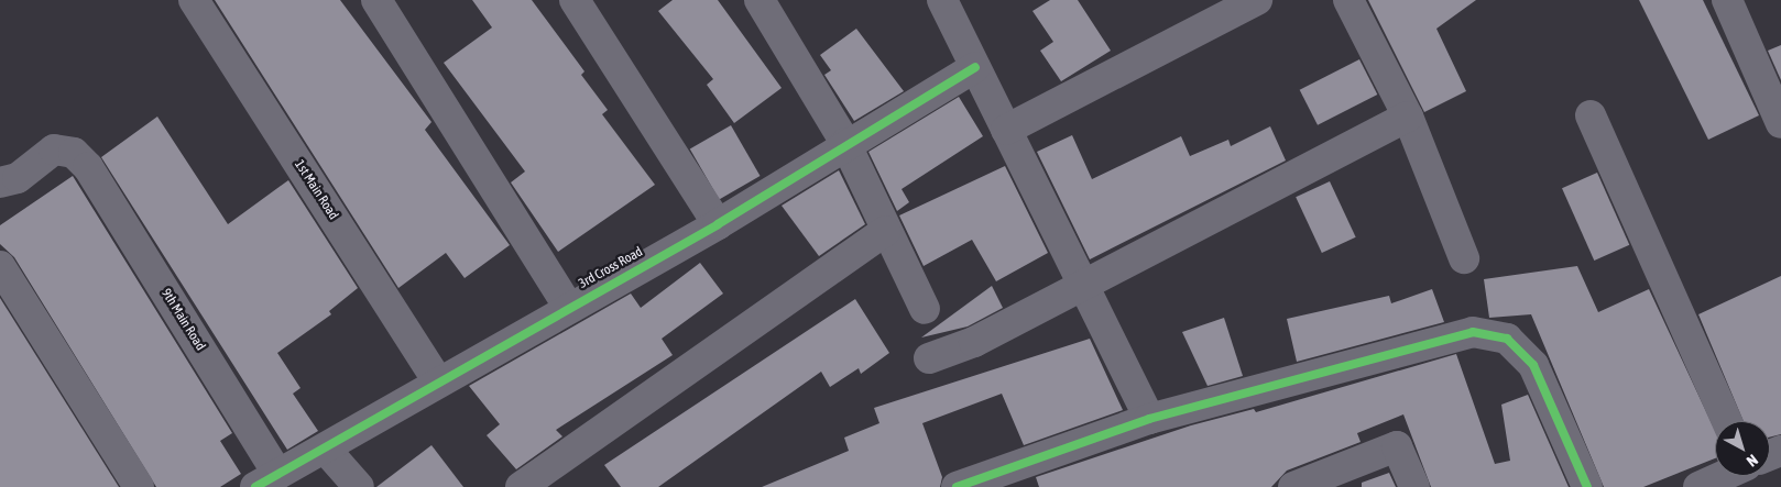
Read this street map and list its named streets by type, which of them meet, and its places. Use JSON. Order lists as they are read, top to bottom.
{
  "streets": {
    "street": ["1st Main Road", "3rd Cross Road", "9th Main Road"]
  },
  "crossings": [
    ["1st Main Road", "3rd Cross Road"],
    ["3rd Cross Road", "9th Main Road"]
  ],
  "north": "bottom right"
}
